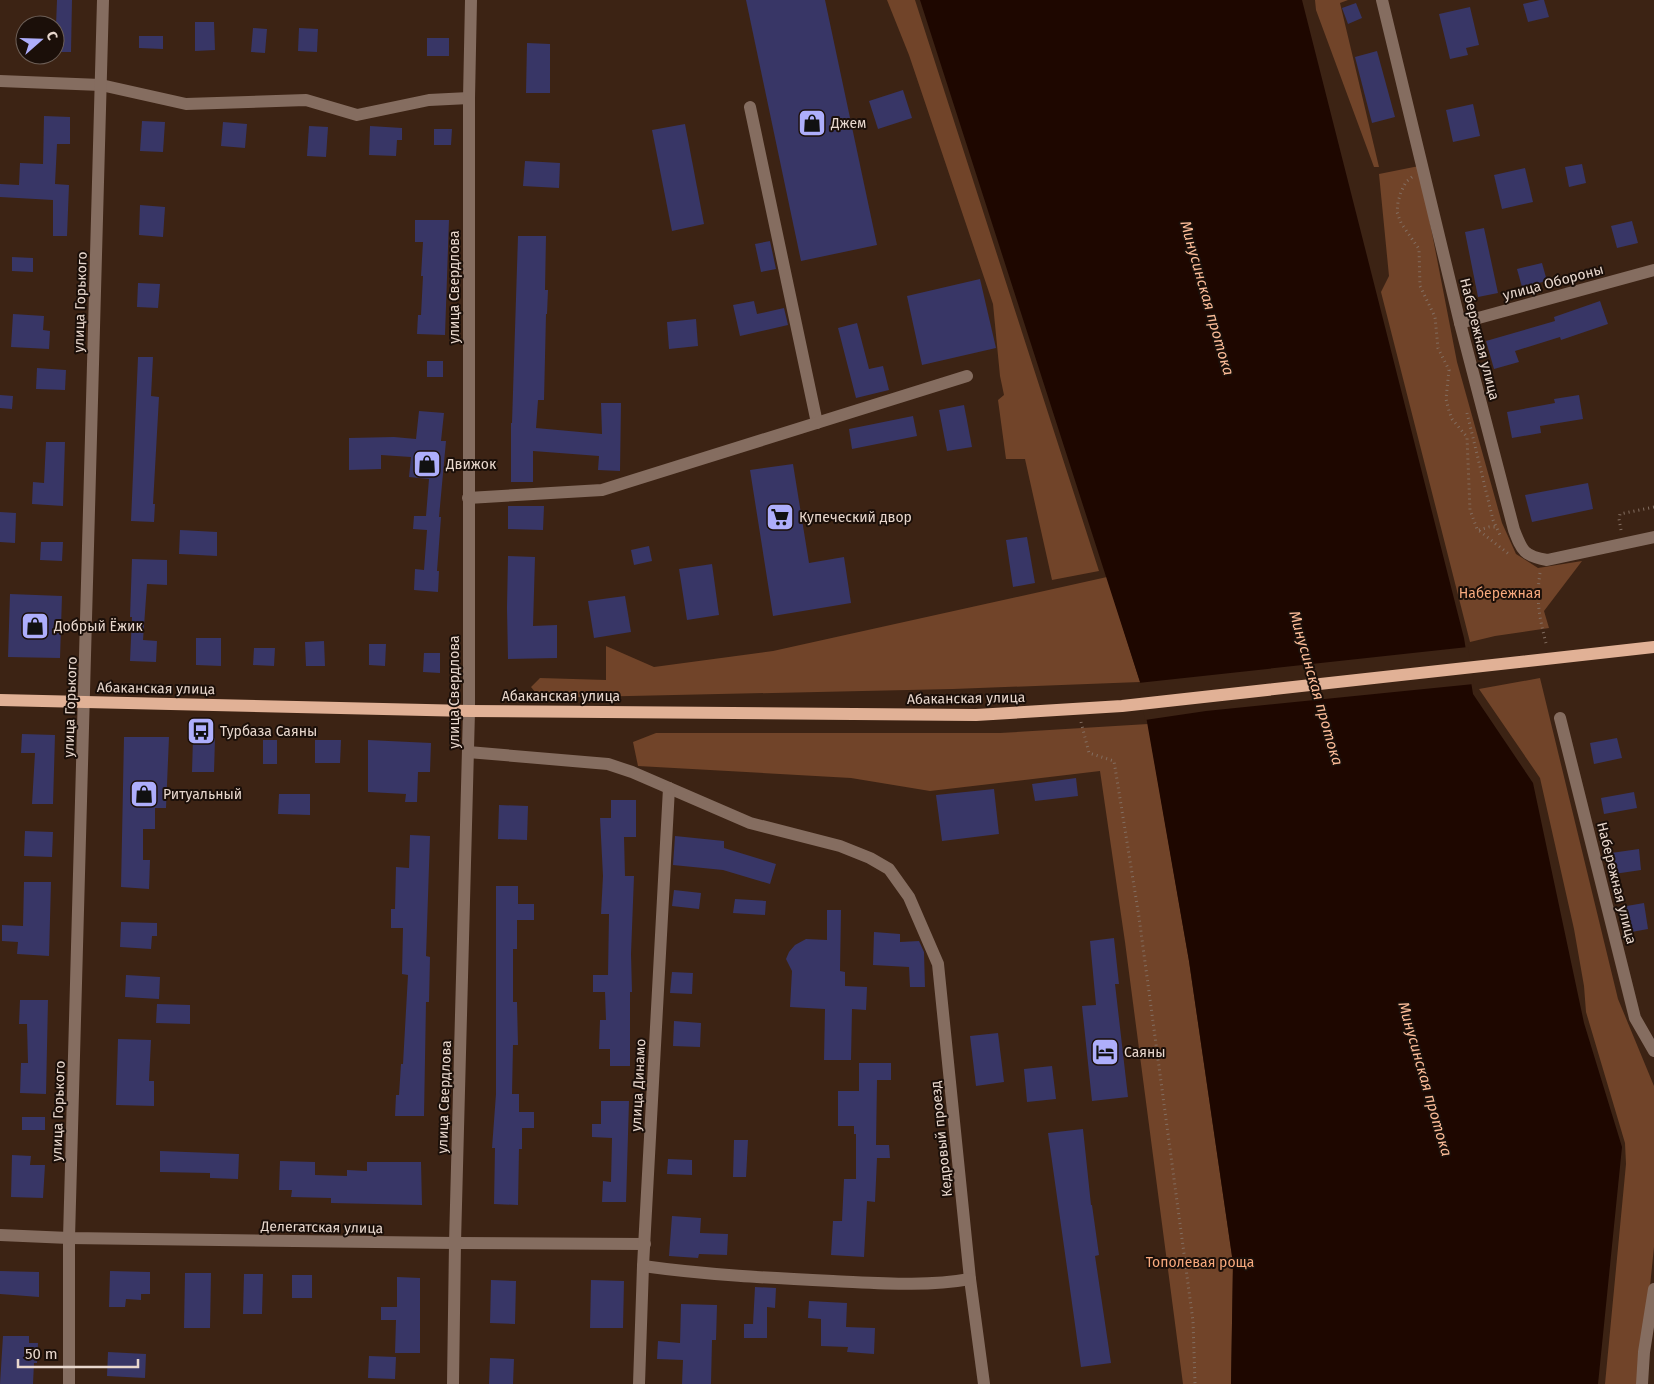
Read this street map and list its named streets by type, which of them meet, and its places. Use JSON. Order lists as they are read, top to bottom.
{
  "streets": {
    "main road": ["Абаканская улица"],
    "street": [
      "улица Обороны",
      "улица Свердлова",
      "улица Горького",
      "Набережная улица",
      "улица Динамо",
      "Кедровый проезд",
      "Делегатская улица"
    ]
  },
  "crossings": [
    ["улица Обороны", "Набережная улица"],
    ["улица Свердлова", "Абаканская улица"],
    ["улица Свердлова", "Делегатская улица"],
    ["улица Горького", "Абаканская улица"],
    ["улица Горького", "Делегатская улица"],
    ["улица Динамо", "Кедровый проезд"],
    ["улица Динамо", "Делегатская улица"]
  ],
  "water": ["Минусинская протока"],
  "parks": ["Набережная", "Тополевая роща"],
  "places": {
    "shop": [
      "Джем",
      "Движок",
      "Добрый Ёжик",
      "Ритуальный"
    ],
    "supermarket": ["Купеческий двор"],
    "bus stop": ["Турбаза Саяны"],
    "hotel": ["Саяны"]
  },
  "scale_bar": "50 m",
  "north": "right"
}
